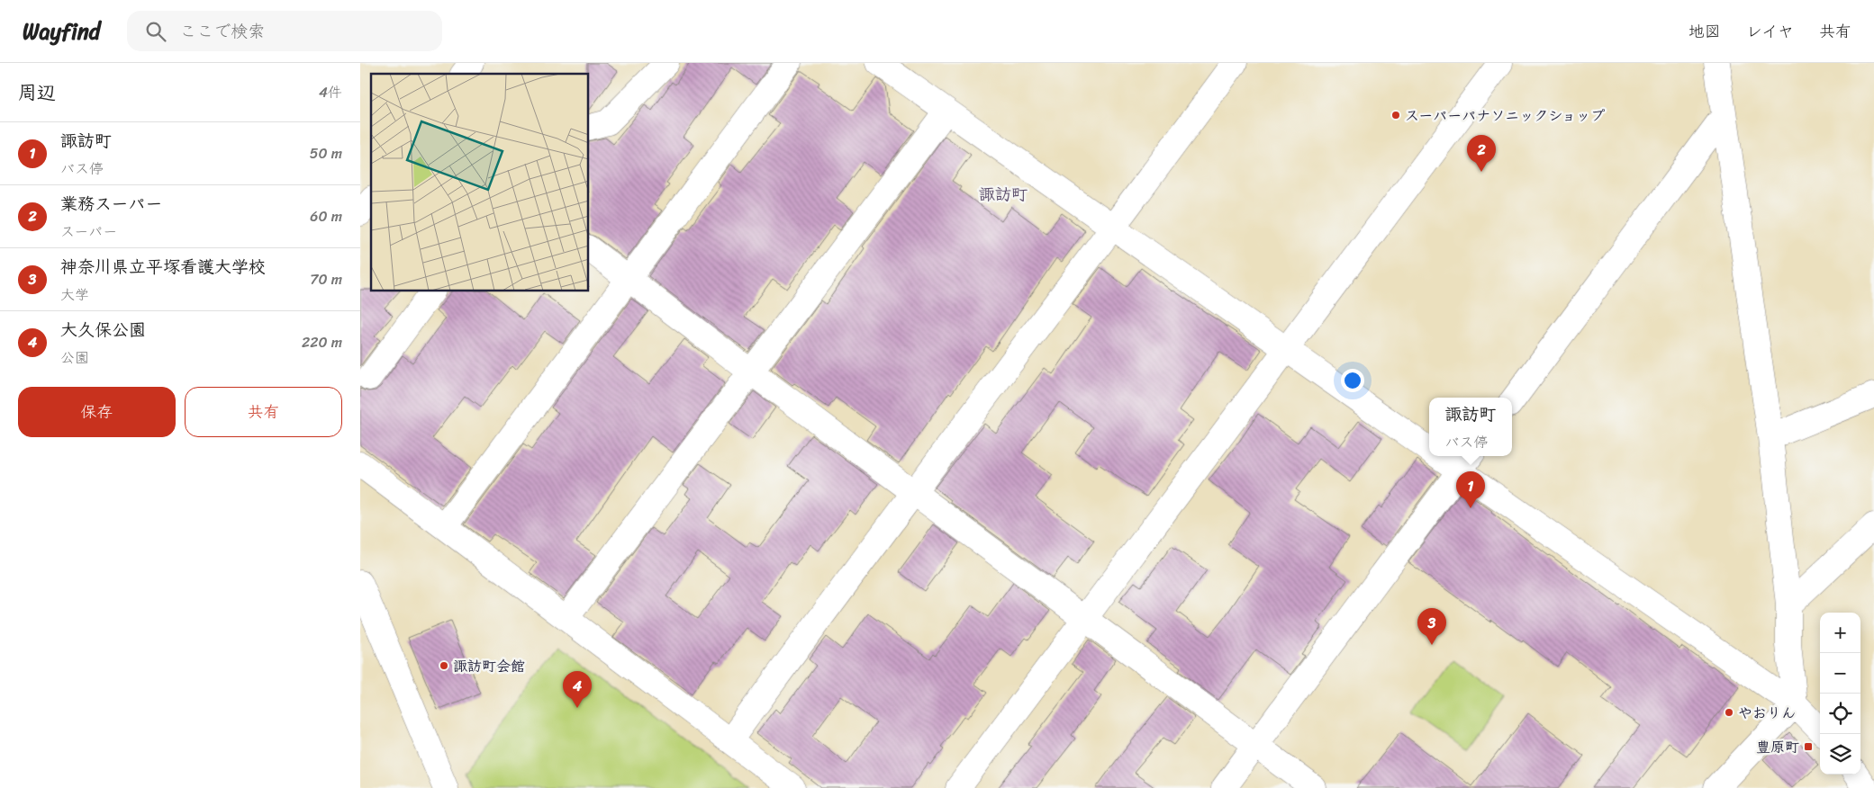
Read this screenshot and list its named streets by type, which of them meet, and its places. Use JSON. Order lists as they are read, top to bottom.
{
  "districts": ["諏訪町"],
  "places": {
    "other": ["スーパーパナソニックショップ", "諏訪町会館", "やおりん"],
    "transit": ["豊原町"]
  },
  "page": {
    "header": "Wayfind",
    "search": "ここで検索",
    "nav": ["地図", "レイヤ", "共有"],
    "heading": ["周辺", "4件"],
    "list": [
      {
        "mark": "1",
        "name": "諏訪町",
        "note": "バス停",
        "value": "50 m"
      },
      {
        "mark": "2",
        "name": "業務スーパー",
        "note": "スーパー",
        "value": "60 m"
      },
      {
        "mark": "3",
        "name": "神奈川県立平塚看護大学校",
        "note": "大学",
        "value": "70 m"
      },
      {
        "mark": "4",
        "name": "大久保公園",
        "note": "公園",
        "value": "220 m"
      }
    ],
    "pins": [
      "2",
      "1",
      "3",
      "4"
    ],
    "buttons": ["保存", "共有"],
    "popup": ["諏訪町", "バス停"],
    "map_buttons": ["+", "−"]
  }
}
